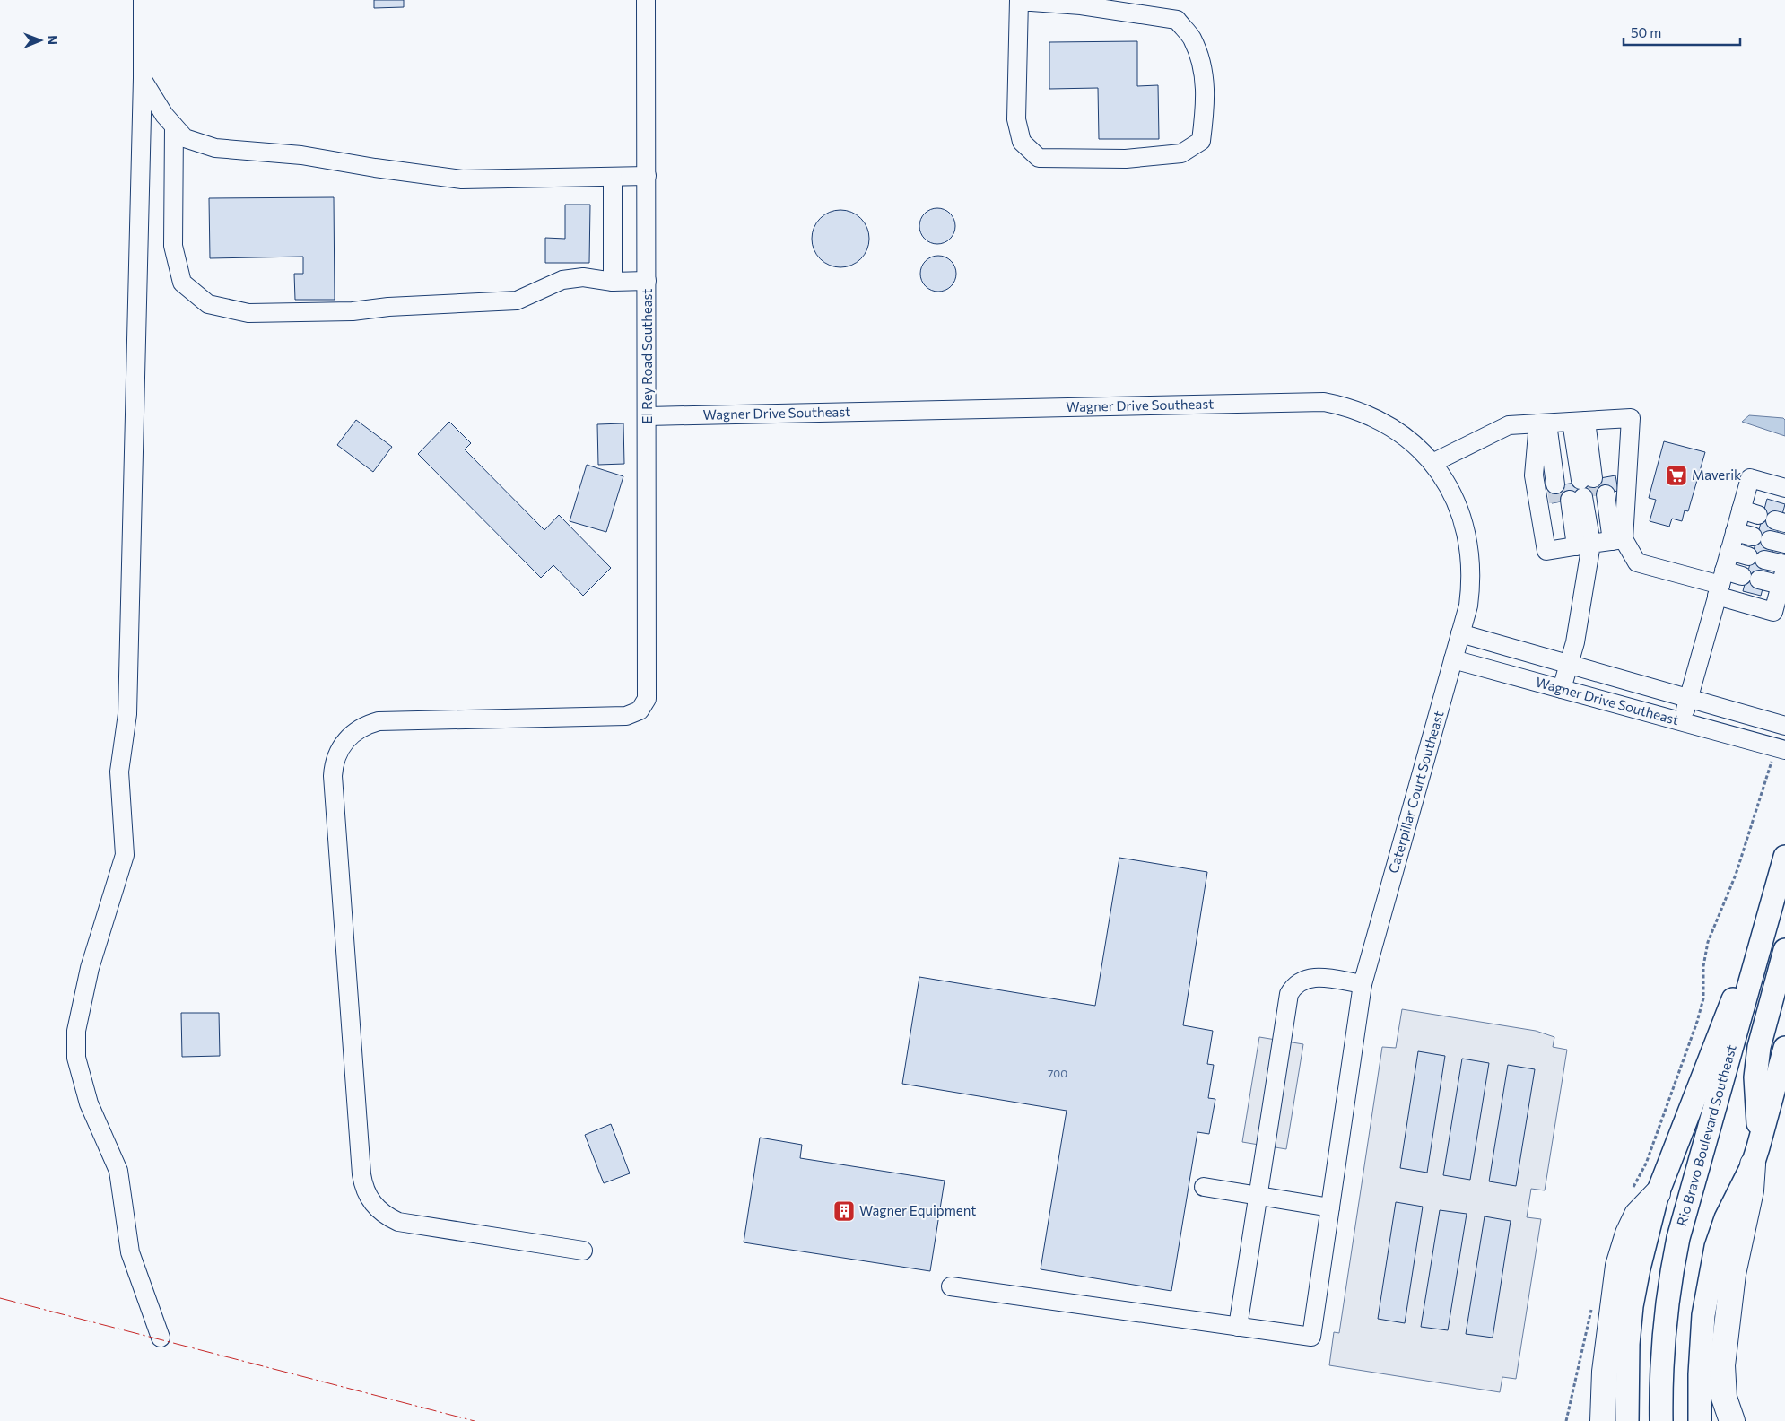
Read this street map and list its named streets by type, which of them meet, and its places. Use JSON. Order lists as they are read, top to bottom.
{
  "streets": {
    "main road": ["Rio Bravo Boulevard Southeast"],
    "street": ["El Rey Road Southeast", "Wagner Drive Southeast", "Caterpillar Court Southeast"]
  },
  "crossings": [
    ["El Rey Road Southeast", "Wagner Drive Southeast"],
    ["Wagner Drive Southeast", "Caterpillar Court Southeast"]
  ],
  "places": {
    "supermarket": ["Maverik"],
    "building": ["Wagner Equipment"]
  },
  "house_numbers": ["700"],
  "scale_bar": "50 m",
  "north": "right"
}
